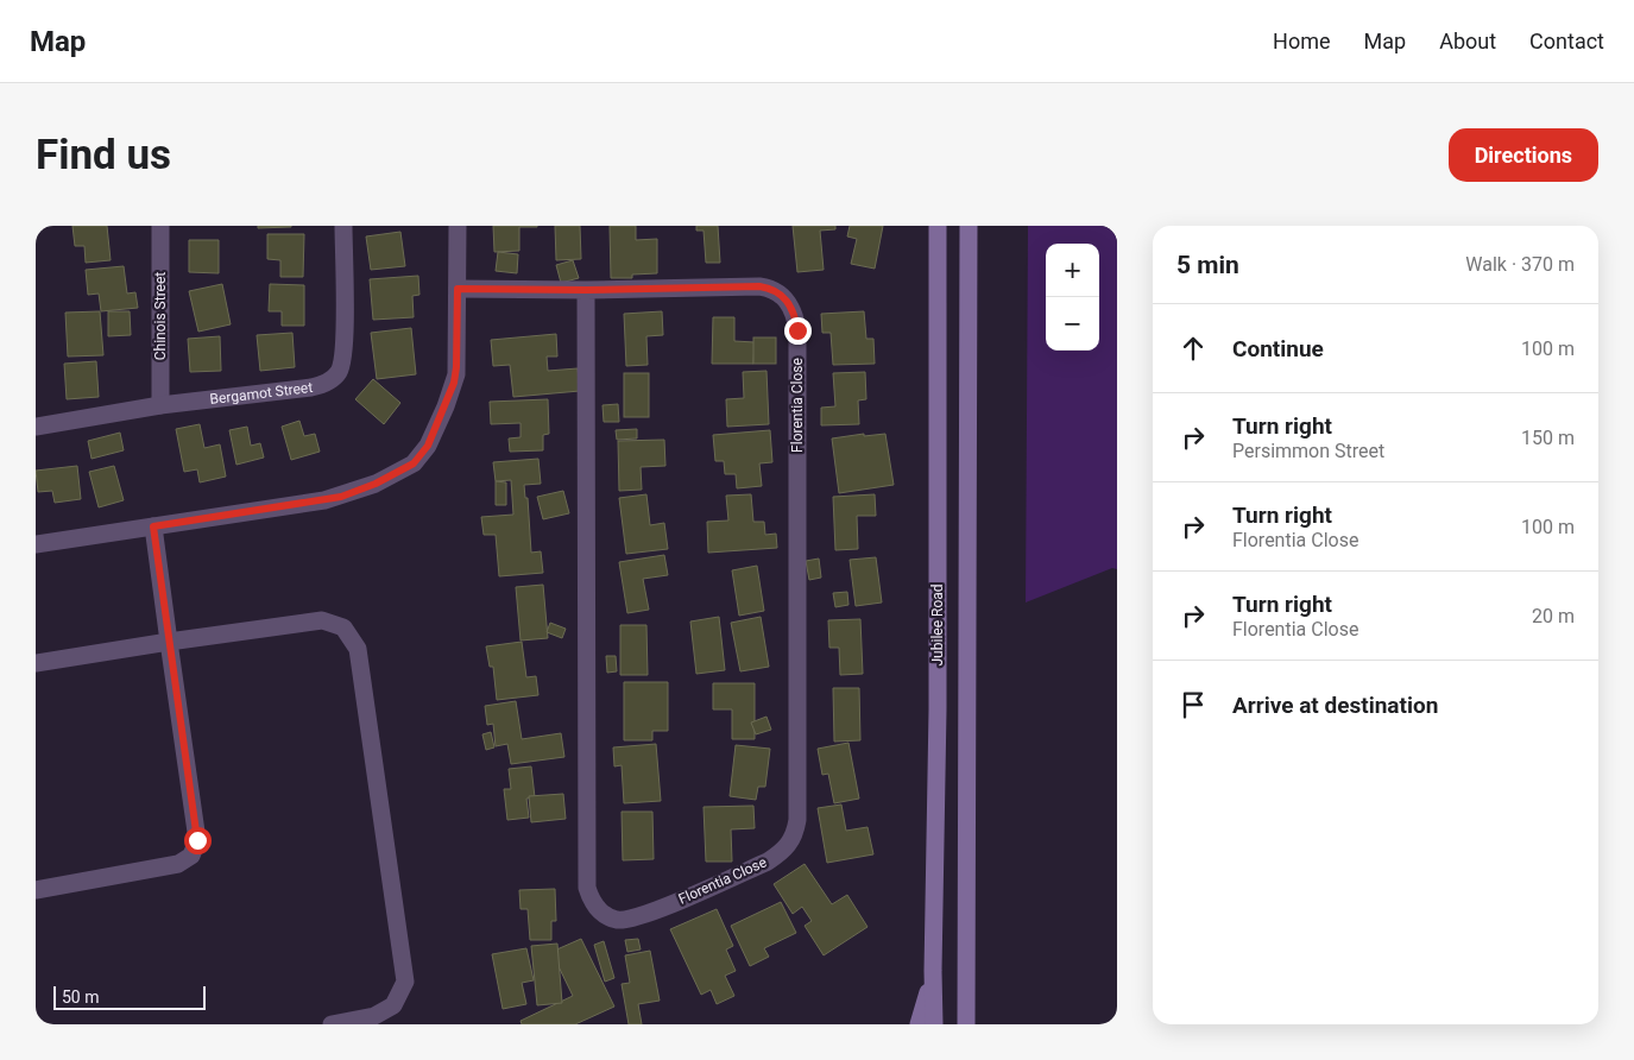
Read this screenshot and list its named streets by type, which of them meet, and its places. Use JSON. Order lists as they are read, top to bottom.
{
  "streets": {
    "main road": ["Jubilee Road"],
    "street": ["Chinois Street", "Bergamot Street", "Florentia Close"]
  },
  "crossings": [
    ["Chinois Street", "Bergamot Street"]
  ],
  "scale_bar": "50 m",
  "page": {
    "header": "Map",
    "nav": [
      "Home",
      "Map",
      "About",
      "Contact"
    ],
    "buttons": "Directions",
    "title": "Find us",
    "heading": ["5 min", "Walk · 370 m"],
    "map_buttons": ["+", "−"],
    "list": [
      ["Continue", "100 m"],
      ["Turn right", "Persimmon Street", "150 m"],
      ["Turn right", "Florentia Close", "100 m"],
      ["Turn right", "Florentia Close", "20 m"],
      "Arrive at destination"
    ],
    "scale": "50 m"
  }
}
